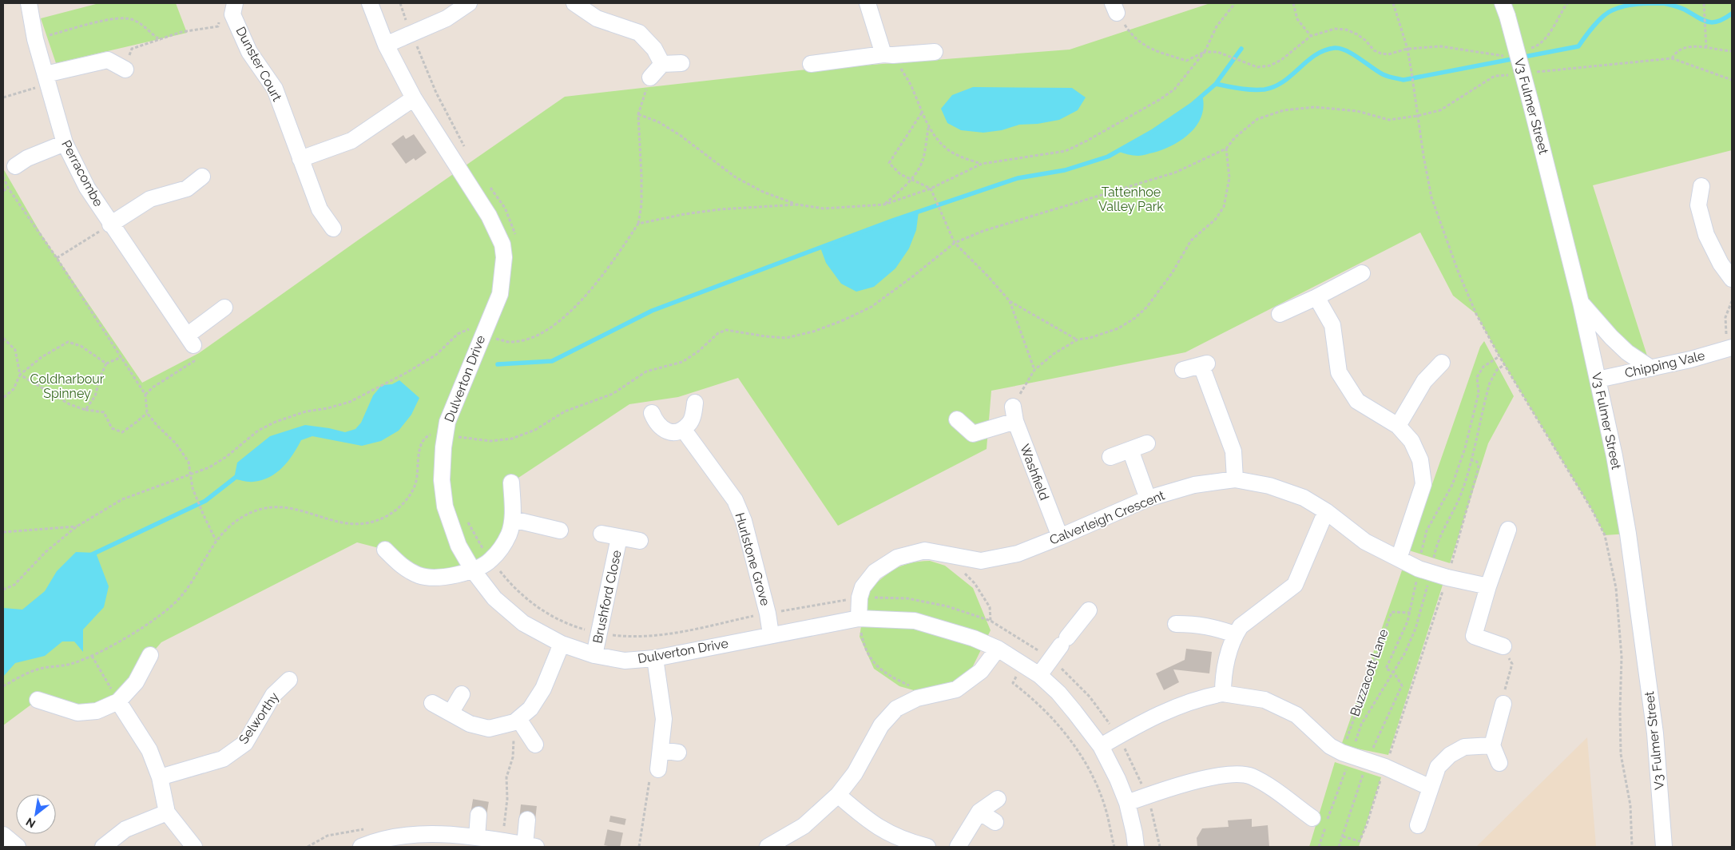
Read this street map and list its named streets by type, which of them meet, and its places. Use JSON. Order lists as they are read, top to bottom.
{
  "streets": {
    "street": [
      "Dunster Court",
      "V3 Fulmer Street",
      "Perracombe",
      "Chipping Vale",
      "Dulverton Drive",
      "Washfield",
      "Calverleigh Crescent",
      "Hurlstone Grove",
      "Brushford Close",
      "Selworthy"
    ],
    "path": ["Buzzacott Lane"]
  },
  "crossings": [
    ["V3 Fulmer Street", "Chipping Vale"],
    ["Dulverton Drive", "Calverleigh Crescent"],
    ["Dulverton Drive", "Hurlstone Grove"],
    ["Dulverton Drive", "Brushford Close"],
    ["Washfield", "Calverleigh Crescent"]
  ],
  "parks": ["Tattenhoe Valley Park", "Coldharbour Spinney"],
  "north": "bottom left"
}
